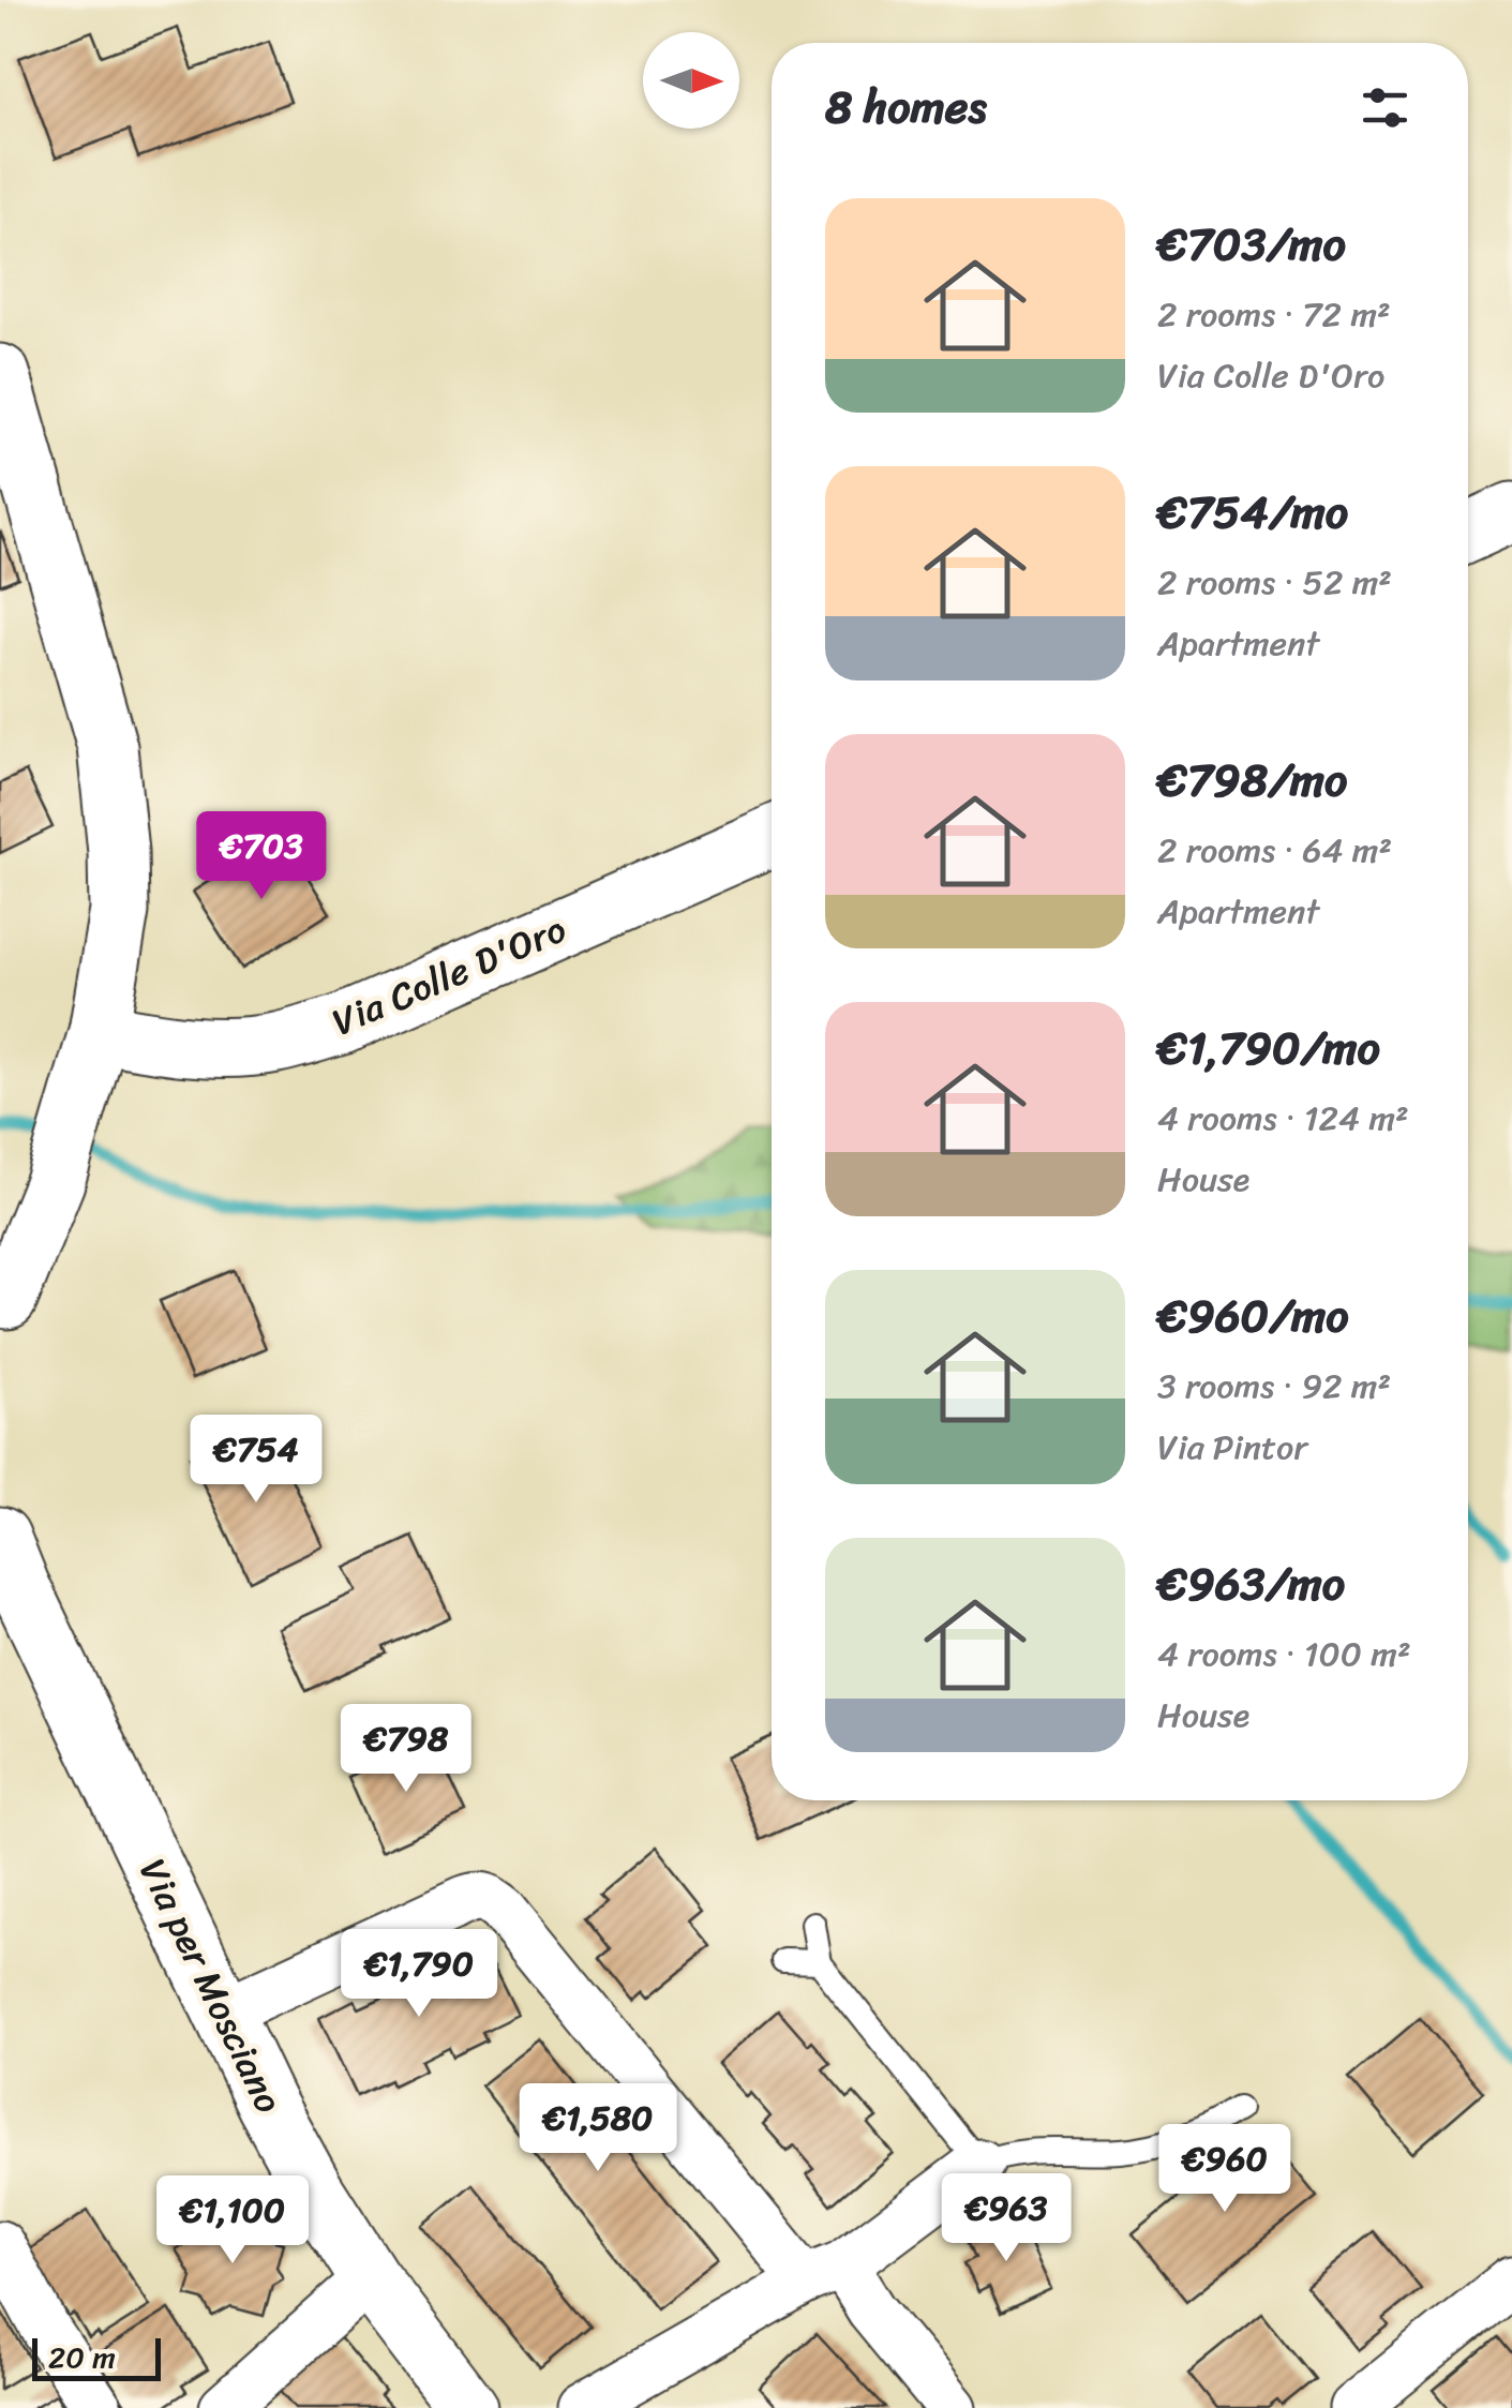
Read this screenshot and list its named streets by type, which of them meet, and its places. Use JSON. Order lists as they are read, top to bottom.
{
  "streets": {
    "main road": ["Via Colle D'Oro", "Via per Mosciano"]
  },
  "scale_bar": "20 m",
  "north": "right",
  "page": {
    "heading": "8 homes",
    "list": [
      {
        "name": "€703/mo",
        "note": "2 rooms · 72 m² · Via Colle D'Oro"
      },
      {
        "name": "€754/mo",
        "note": "2 rooms · 52 m² · Apartment"
      },
      {
        "name": "€798/mo",
        "note": "2 rooms · 64 m² · Apartment"
      },
      {
        "name": "€1,790/mo",
        "note": "4 rooms · 124 m² · House"
      },
      {
        "name": "€960/mo",
        "note": "3 rooms · 92 m² · Via Pintor"
      },
      {
        "name": "€963/mo",
        "note": "4 rooms · 100 m² · House"
      }
    ],
    "price": [
      "€703",
      "€754",
      "€798",
      "€1,790",
      "€1,580",
      "€960",
      "€963",
      "€1,100"
    ],
    "scale": "20 m"
  }
}
